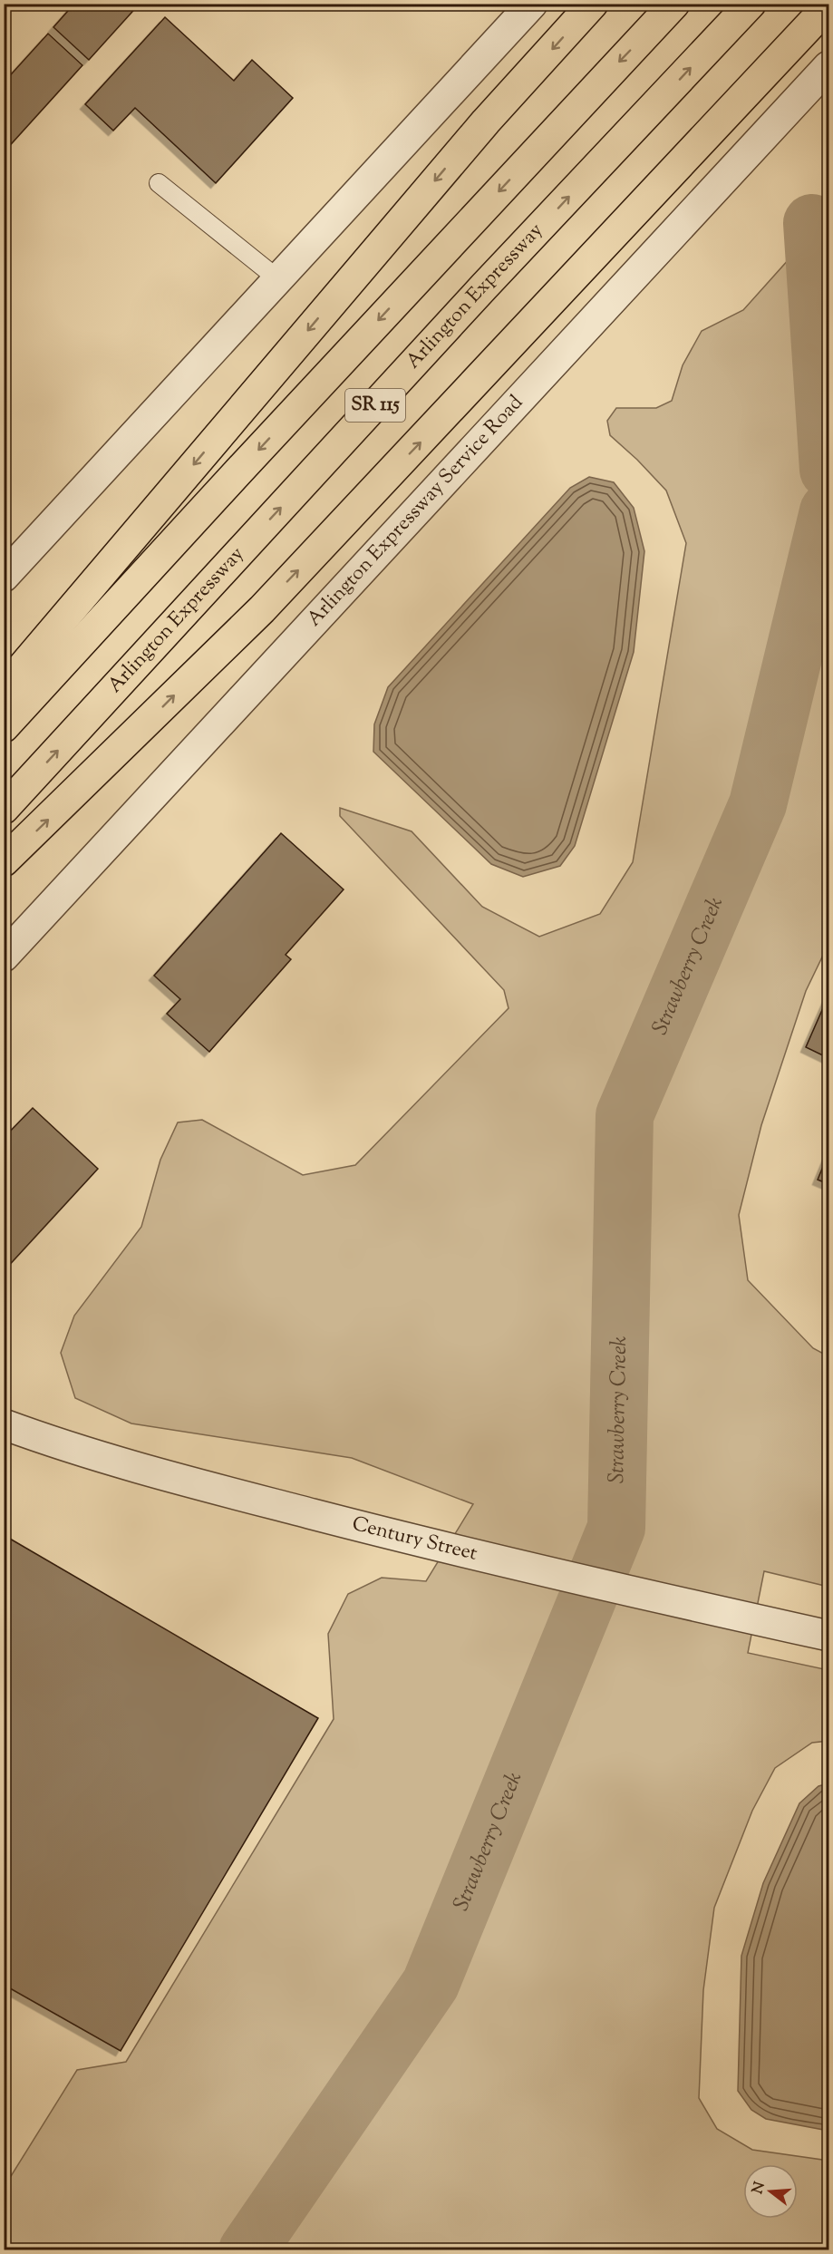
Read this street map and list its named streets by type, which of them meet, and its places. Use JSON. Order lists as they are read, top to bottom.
{
  "streets": {
    "highway": ["Arlington Expressway", "SR 115"],
    "street": ["Arlington Expressway Service Road", "Century Street"]
  },
  "water": ["Strawberry Creek"],
  "north": "left"
}
